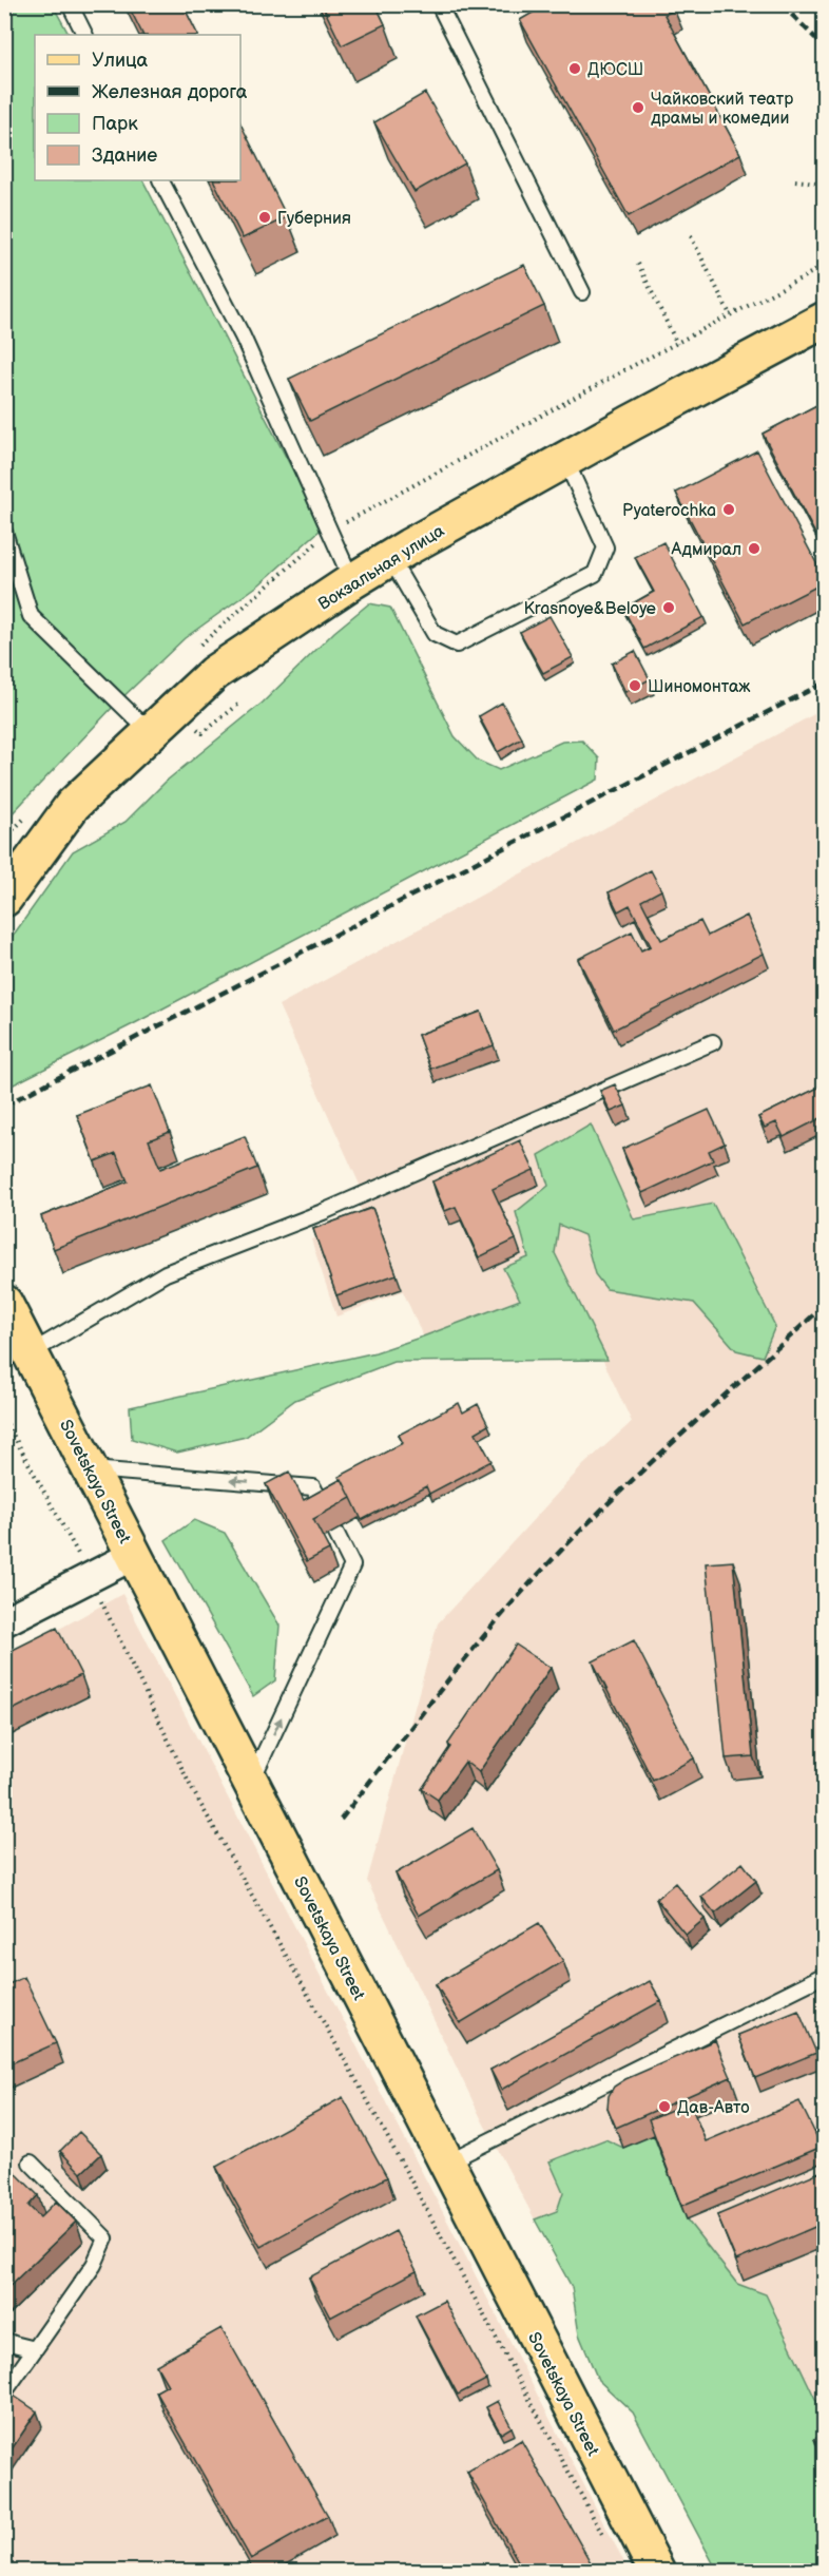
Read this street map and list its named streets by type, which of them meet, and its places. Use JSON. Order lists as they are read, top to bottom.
{
  "streets": {
    "main road": ["Вокзальная улица", "Sovetskaya Street"]
  },
  "places": [
    "ДЮСШ",
    "Чайковский театр драмы и комедии",
    "Губерния",
    "Pyaterochka",
    "Адмирал",
    "Krasnoye&Beloye",
    "Шиномонтаж",
    "Дав-Авто"
  ],
  "legend": [
    "Улица",
    "Железная дорога",
    "Парк",
    "Здание"
  ]
}
